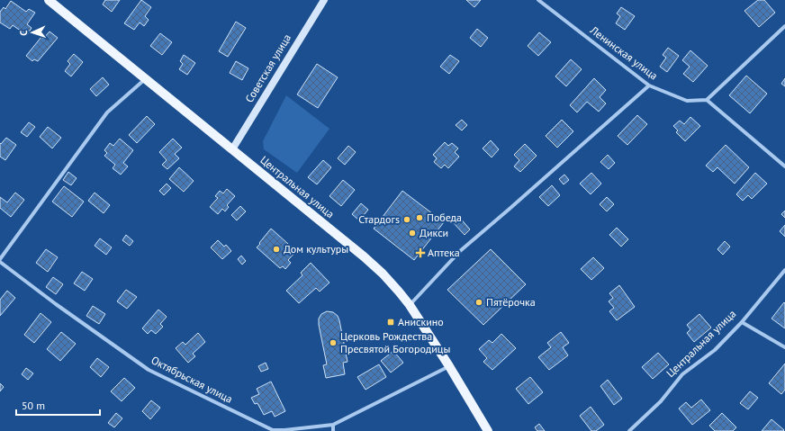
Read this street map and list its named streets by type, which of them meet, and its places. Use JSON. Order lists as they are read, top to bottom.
{
  "streets": {
    "main road": ["Советская улица", "Центральная улица"],
    "street": ["Ленинская улица", "Октябрьская улица"]
  },
  "crossings": [
    ["Советская улица", "Центральная улица"]
  ],
  "places": {
    "other": [
      "Победа",
      "Стардогs",
      "Дикси",
      "Дом культуры",
      "Пятёрочка",
      "Церковь Рождества Пресвятой Богородицы"
    ],
    "health": ["Аптека"],
    "transit": ["Анискино"]
  },
  "scale_bar": "50 m",
  "north": "left"
}
